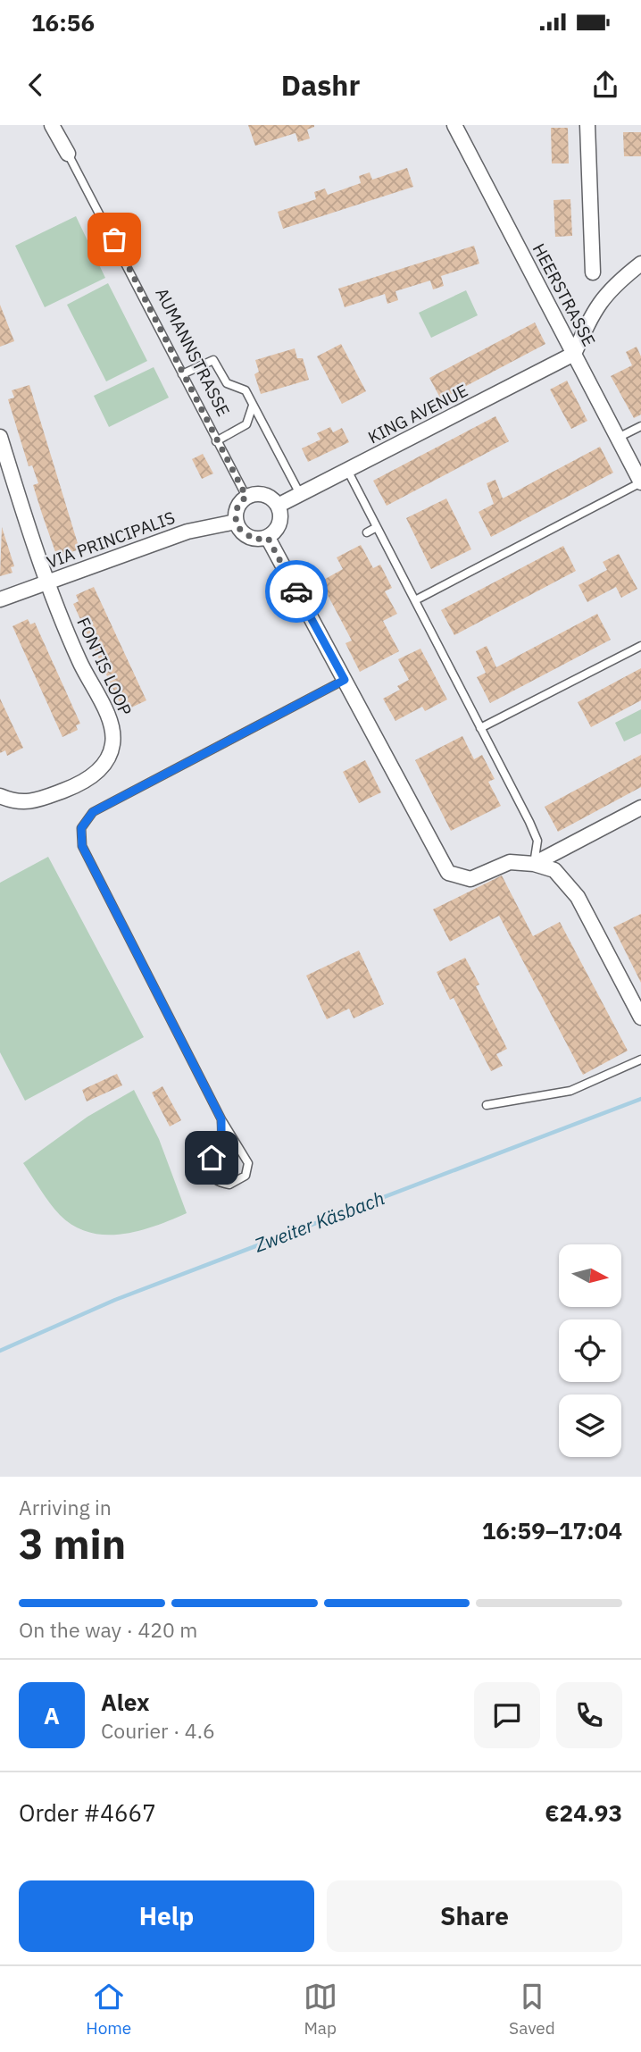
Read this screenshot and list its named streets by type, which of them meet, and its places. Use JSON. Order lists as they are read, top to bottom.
{
  "streets": {
    "street": [
      "HEERSTRASSE",
      "AUMANNSTRASSE",
      "KING AVENUE",
      "VIA PRINCIPALIS",
      "FONTIS LOOP"
    ]
  },
  "crossings": [
    ["HEERSTRASSE", "KING AVENUE"],
    ["AUMANNSTRASSE", "KING AVENUE"],
    ["AUMANNSTRASSE", "VIA PRINCIPALIS"],
    ["KING AVENUE", "VIA PRINCIPALIS"],
    ["VIA PRINCIPALIS", "FONTIS LOOP"]
  ],
  "water": ["Zweiter Käsbach"],
  "north": "right",
  "page": {
    "status": "16:56",
    "header": "Dashr",
    "heading": ["3 min", "Arriving in", "16:59–17:04"],
    "panel": [
      "Alex",
      "Courier · 4.6",
      "Order #4667",
      "€24.93"
    ],
    "bar": "On the way · 420 m",
    "round": "A",
    "buttons": ["Help", "Share"],
    "tabs": ["Home", "Map", "Saved"]
  }
}
